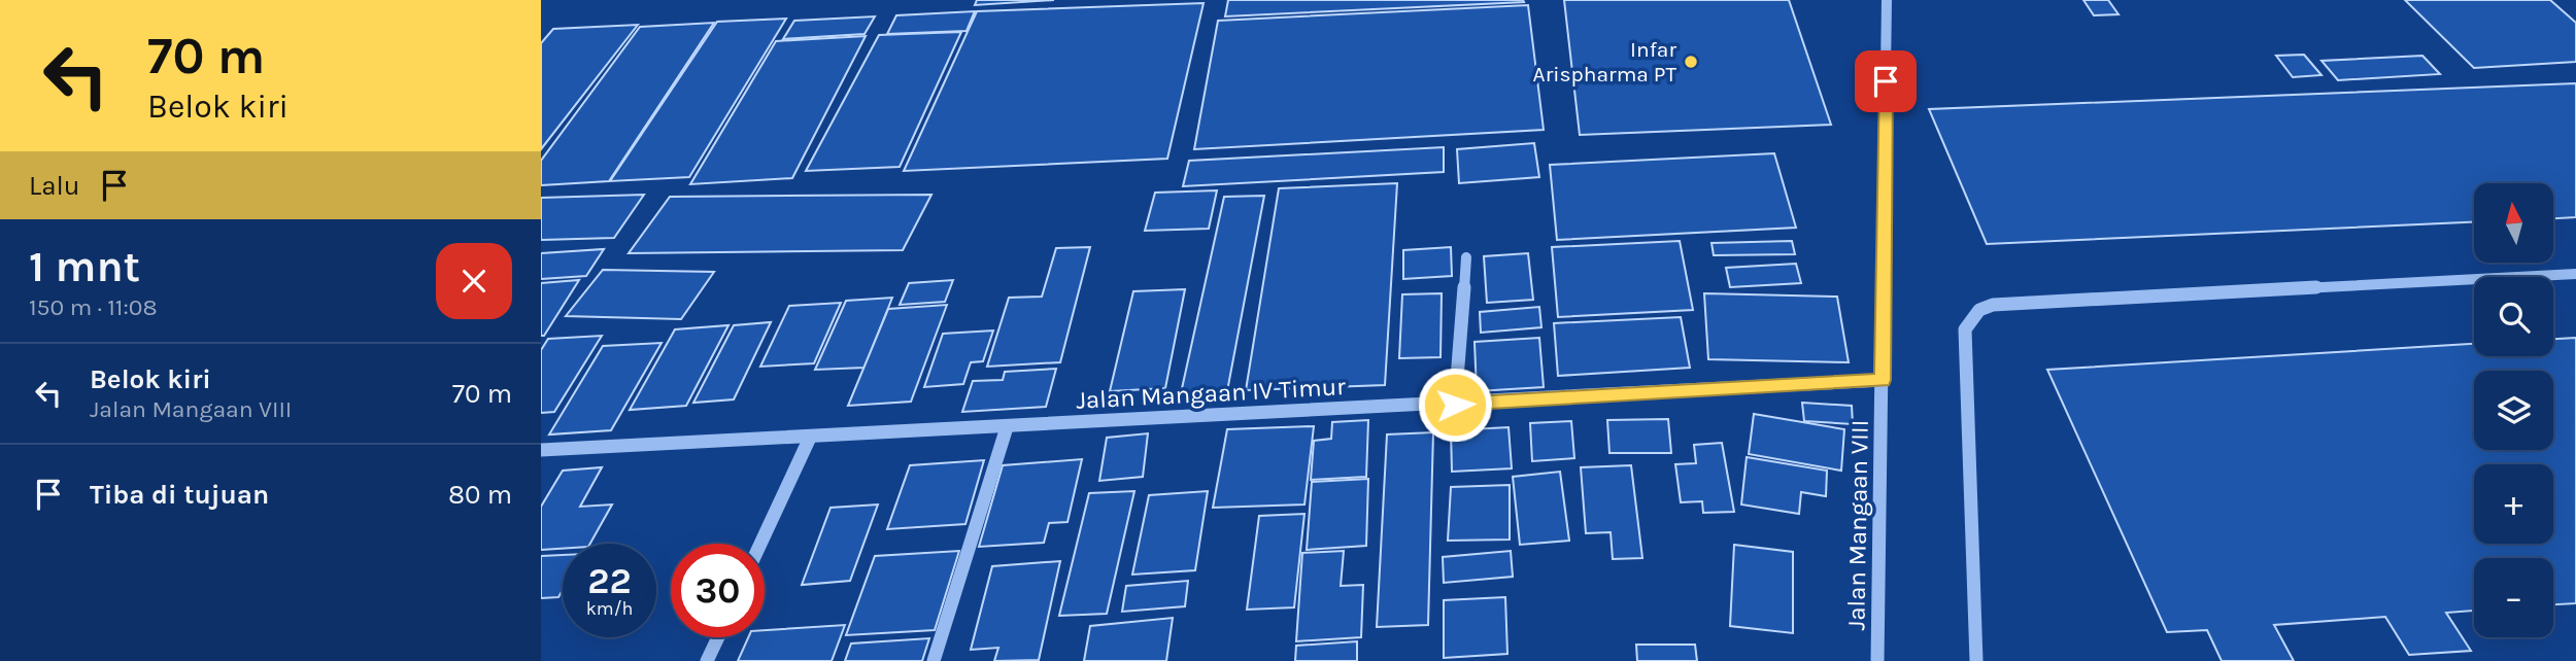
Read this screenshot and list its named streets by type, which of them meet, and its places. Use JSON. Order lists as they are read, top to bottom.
{
  "streets": {
    "street": ["Jalan Mangaan IV Timur", "Jalan Mangaan VIII"]
  },
  "crossings": [
    ["Jalan Mangaan IV Timur", "Jalan Mangaan VIII"]
  ],
  "places": ["Infar Arispharma PT"],
  "north": "top",
  "page": {
    "turn": ["70 m", "Belok kiri"],
    "then": "Lalu",
    "map_buttons": ["+", "−"],
    "heading": ["1 mnt", "150 m · 11:08"],
    "list": [
      {
        "name": "Belok kiri",
        "note": "Jalan Mangaan VIII",
        "value": "70 m"
      },
      {
        "name": "Tiba di tujuan",
        "value": "80 m"
      }
    ],
    "speed": "22 km/h",
    "limit": "30"
  }
}
